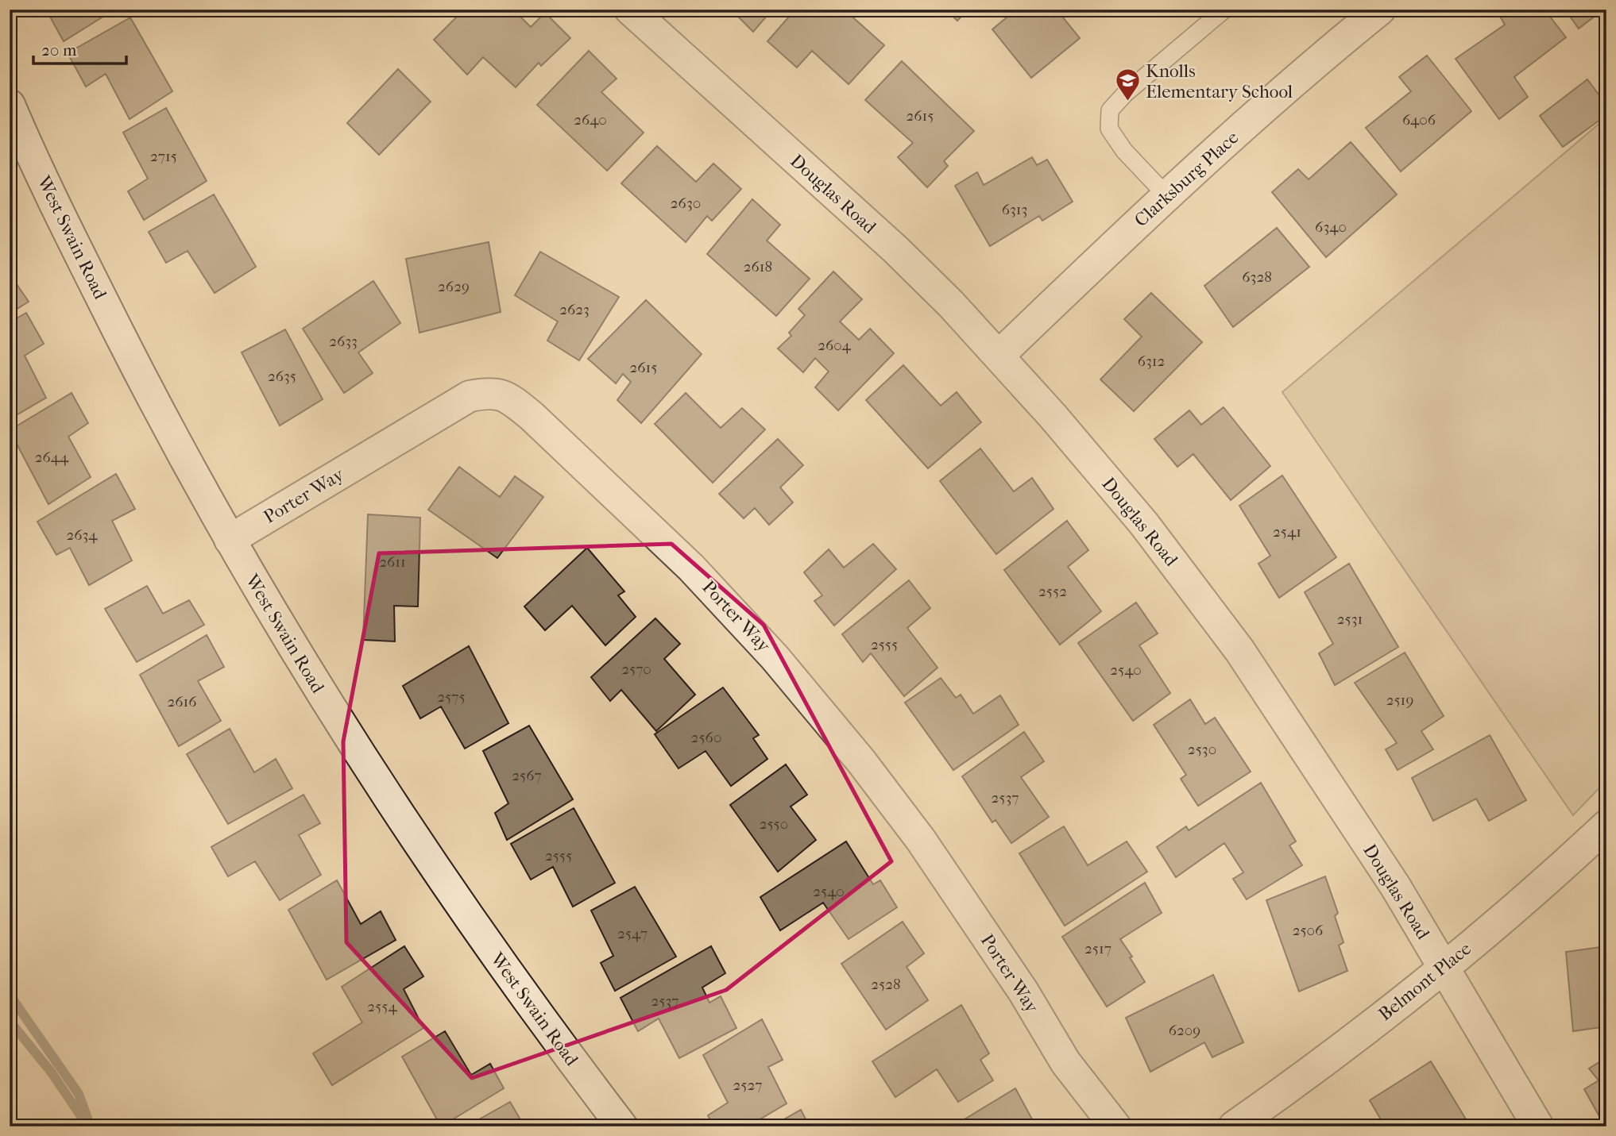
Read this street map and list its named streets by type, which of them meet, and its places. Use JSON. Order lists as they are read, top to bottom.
{
  "streets": {
    "street": [
      "Clarksburg Place",
      "Douglas Road",
      "West Swain Road",
      "Porter Way",
      "Belmont Place"
    ]
  },
  "crossings": [
    ["Clarksburg Place", "Douglas Road"],
    ["Douglas Road", "Belmont Place"],
    ["West Swain Road", "Porter Way"]
  ],
  "places": {
    "school or university": ["Knolls Elementary School"]
  },
  "house_numbers": [
    "2615",
    "2640",
    "6406",
    "2715",
    "2630",
    "6313",
    "6340",
    "2618",
    "6328",
    "2629",
    "2623",
    "2633",
    "2604",
    "6312",
    "2615",
    "2635",
    "2644",
    "2541",
    "2634",
    "2611",
    "2552",
    "2531",
    "2555",
    "2570",
    "2540",
    "2575",
    "2519",
    "2616",
    "2560",
    "2530",
    "2567",
    "2537",
    "2550",
    "2555",
    "2540",
    "2506",
    "2547",
    "2517",
    "2528",
    "2537",
    "2554",
    "6209",
    "2527"
  ],
  "scale_bar": "20 m"
}
